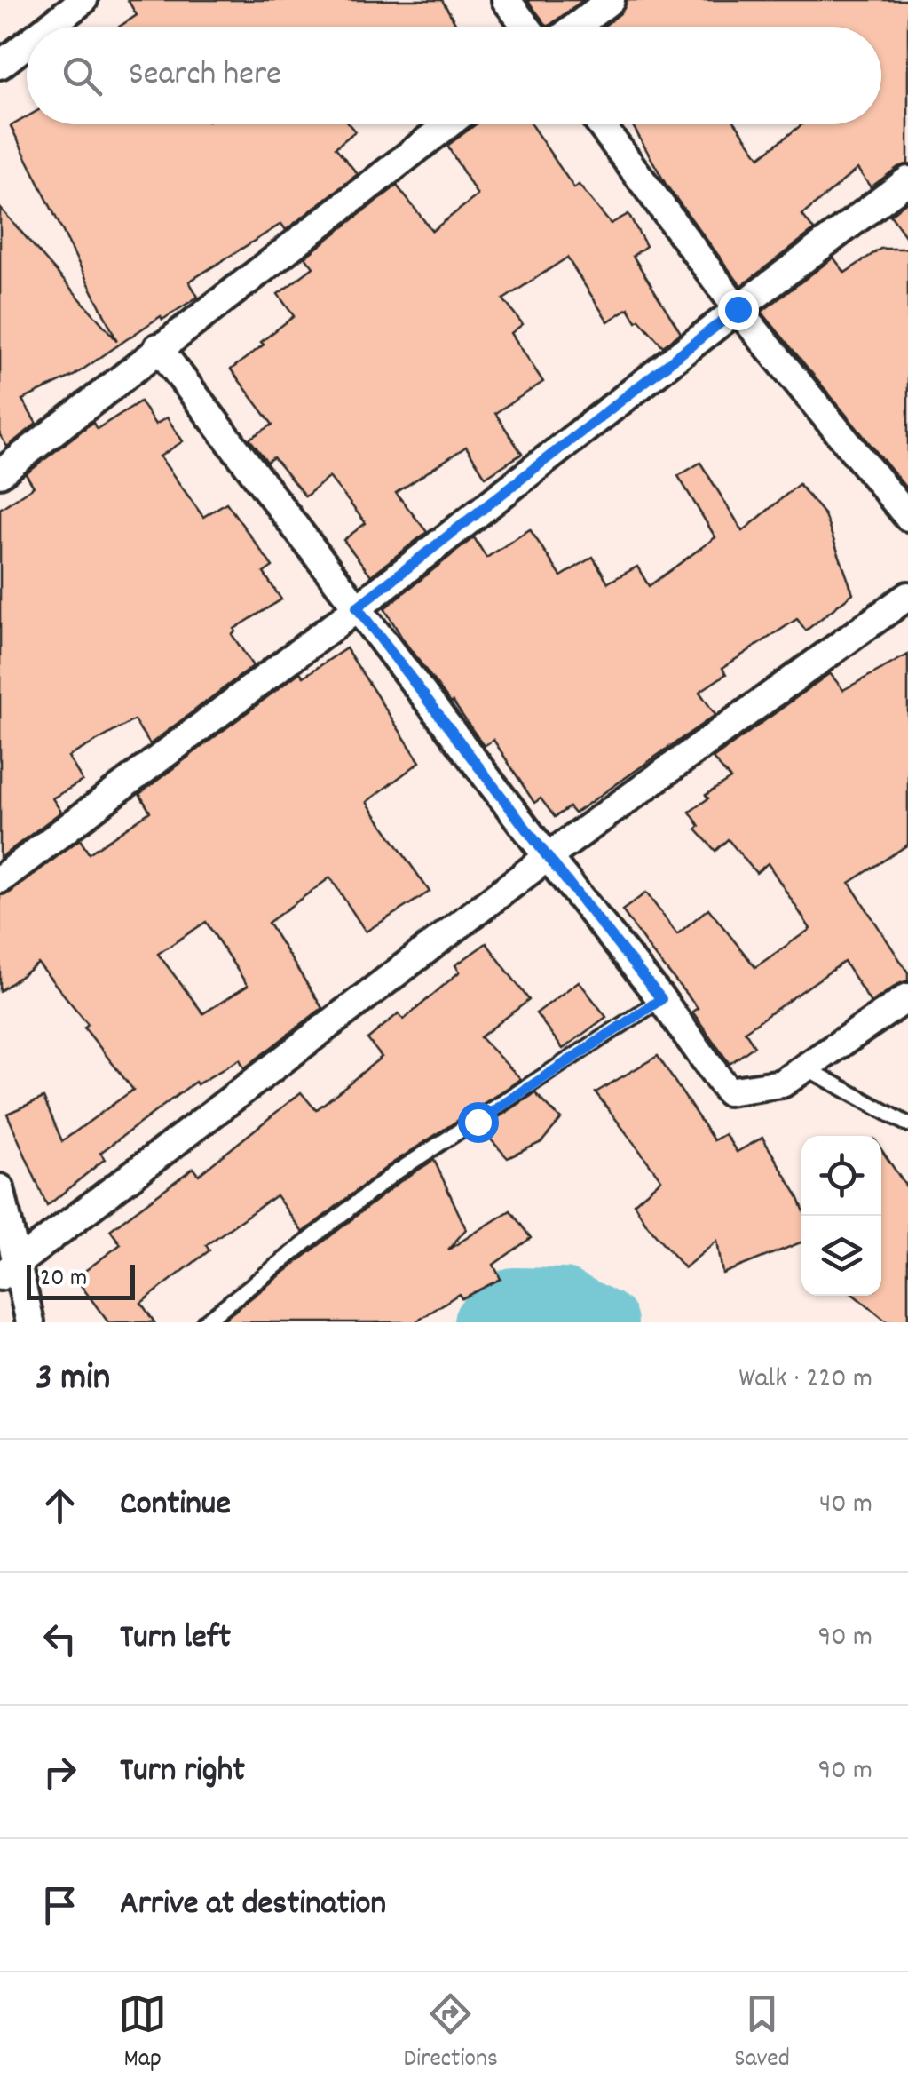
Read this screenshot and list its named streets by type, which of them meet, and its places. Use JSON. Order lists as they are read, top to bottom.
{
  "scale_bar": "20 m",
  "page": {
    "search": "Search here",
    "scale": "20 m",
    "heading": ["3 min", "Walk · 220 m"],
    "list": [
      ["Continue", "40 m"],
      ["Turn left", "90 m"],
      ["Turn right", "90 m"],
      "Arrive at destination"
    ],
    "nav": ["Map", "Directions", "Saved"]
  }
}
